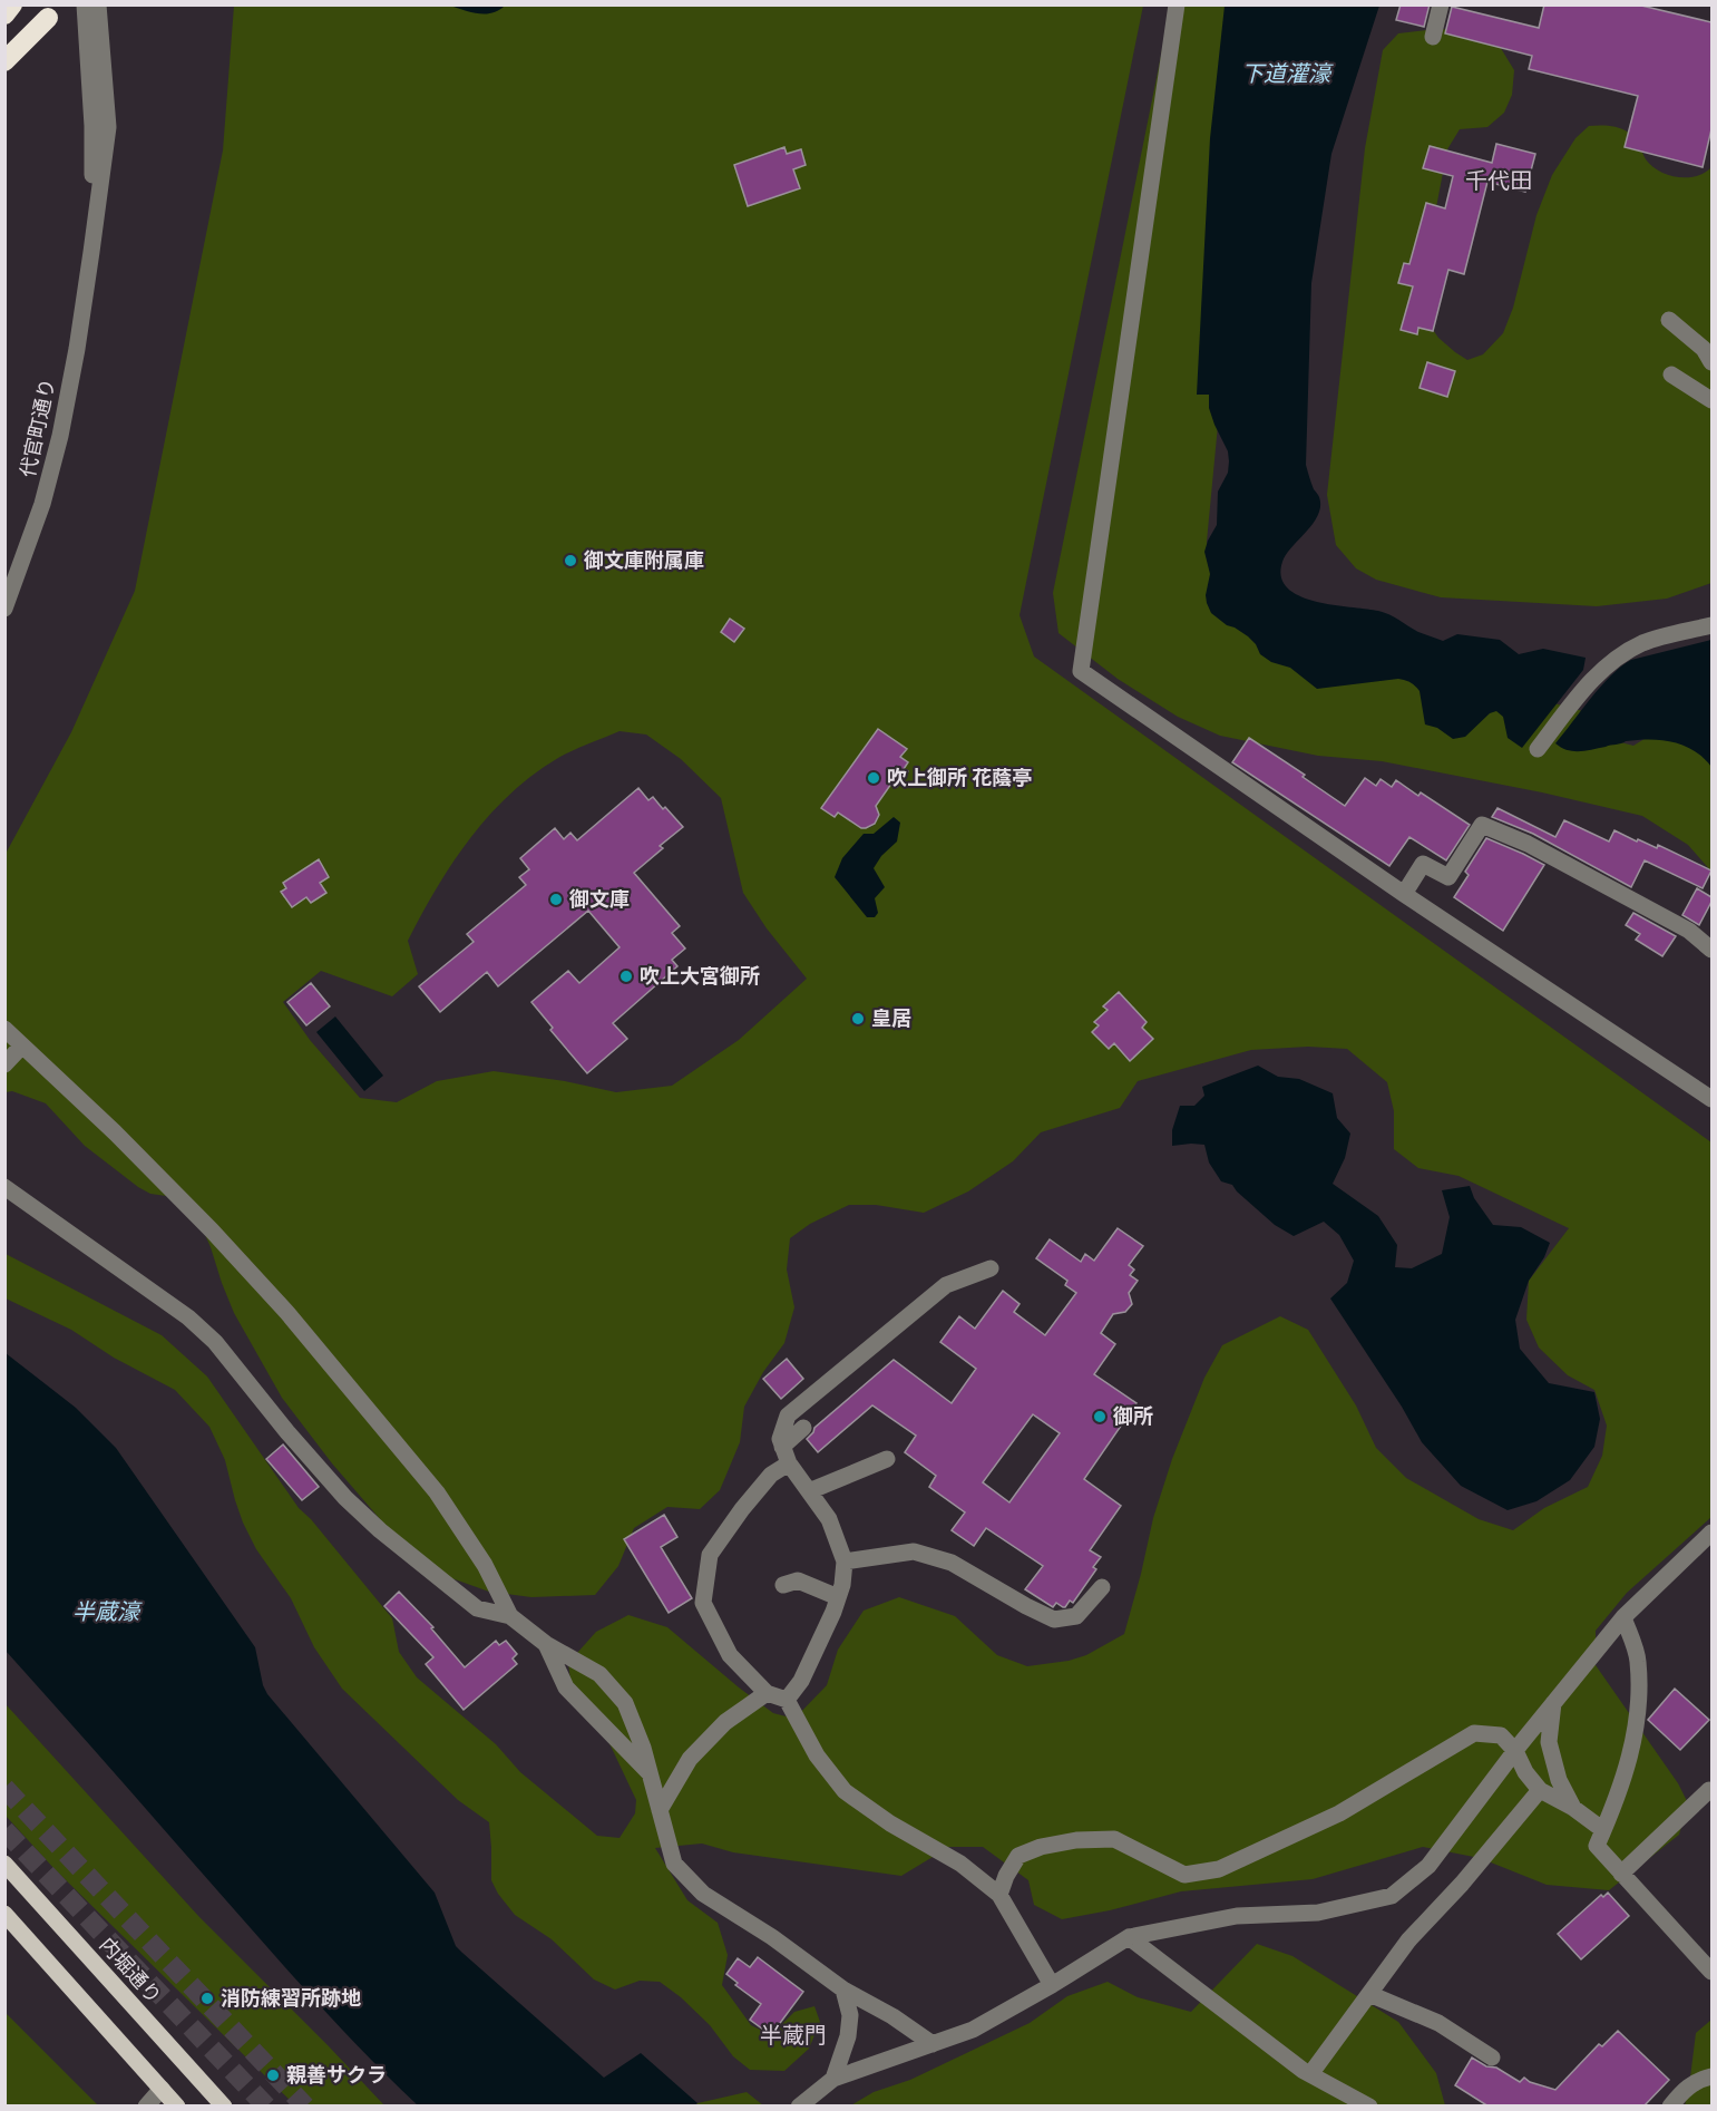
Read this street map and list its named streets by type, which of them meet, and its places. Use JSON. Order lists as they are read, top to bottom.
{
  "streets": {
    "main road": ["内堀通り"],
    "street": ["代官町通り"]
  },
  "districts": ["千代田", "半蔵門"],
  "water": ["下道灌濠", "半蔵濠"],
  "places": [
    "御文庫附属庫",
    "吹上御所 花蔭亭",
    "御文庫",
    "吹上大宮御所",
    "皇居",
    "御所",
    "消防練習所跡地",
    "親善サクラ"
  ]
}
